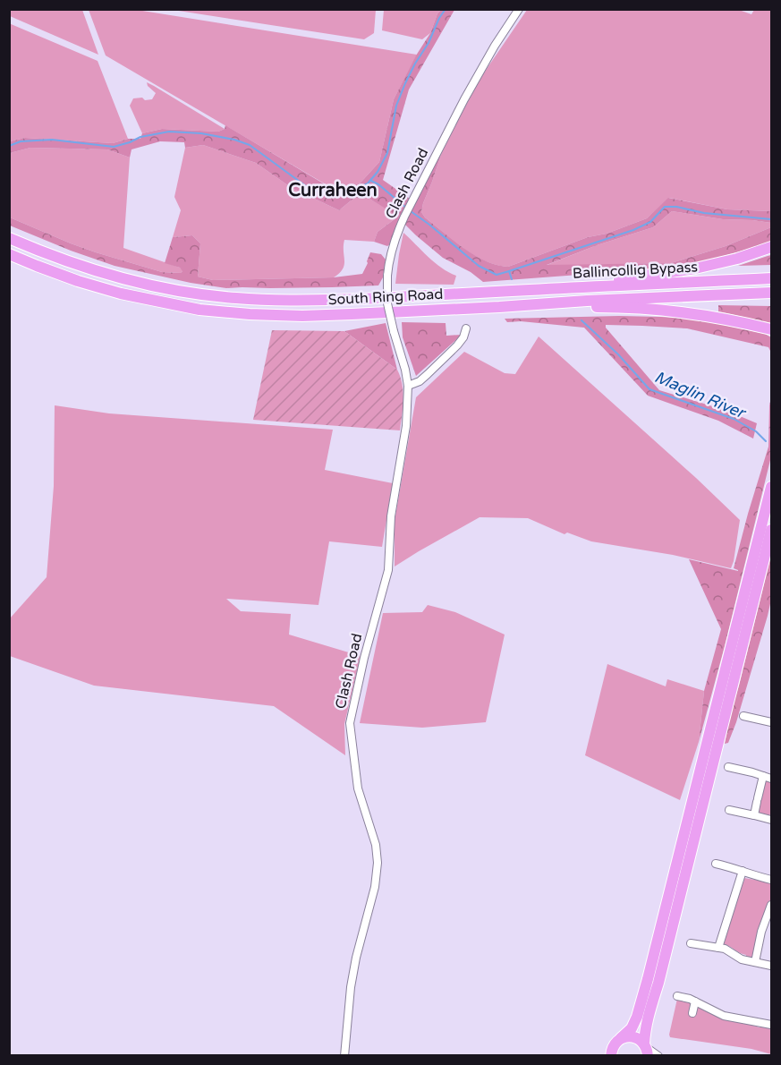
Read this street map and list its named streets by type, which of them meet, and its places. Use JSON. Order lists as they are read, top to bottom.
{
  "streets": {
    "highway": ["Ballincollig Bypass", "South Ring Road"],
    "street": ["Clash Road"]
  },
  "crossings": [
    ["Ballincollig Bypass", "South Ring Road"]
  ],
  "districts": ["Curraheen"],
  "water": ["Maglin River"]
}
